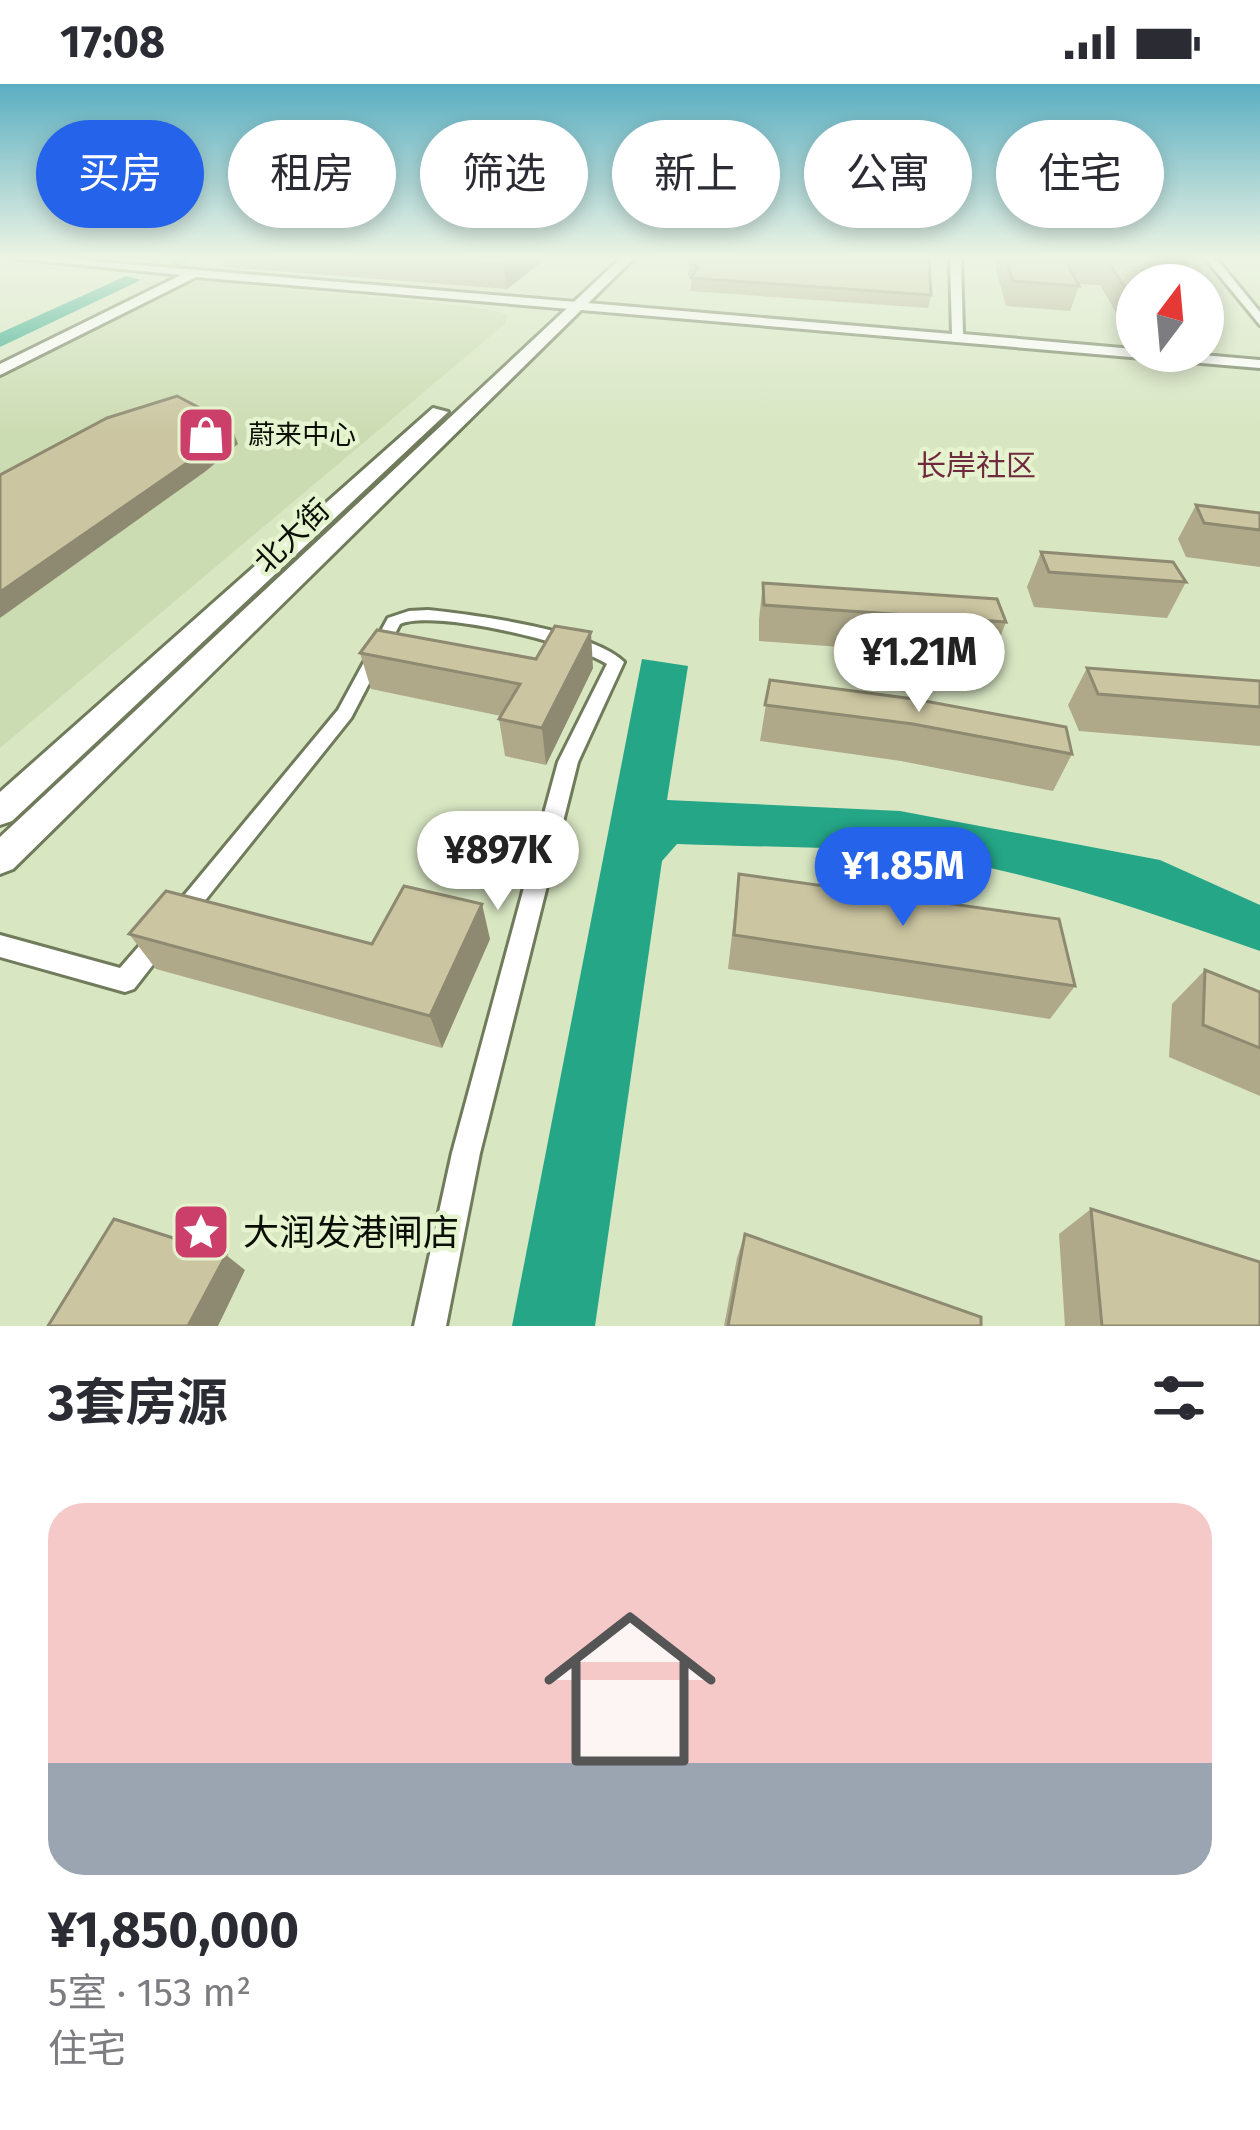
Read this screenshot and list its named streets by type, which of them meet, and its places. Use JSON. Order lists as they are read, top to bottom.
{
  "streets": {
    "main road": ["北大街"]
  },
  "districts": ["长岸社区"],
  "places": {
    "shop": ["蔚来中心"],
    "place": ["大润发港闸店"]
  },
  "north": "top",
  "page": {
    "status": "17:08",
    "chip": [
      "买房",
      "租房",
      "筛选",
      "新上",
      "公寓",
      "住宅"
    ],
    "price": ["¥1.21M", "¥897K", "¥1.85M"],
    "heading": "3套房源",
    "list": [
      {
        "name": "¥1,850,000",
        "note": "5室 · 153 m² · 住宅"
      }
    ]
  }
}
